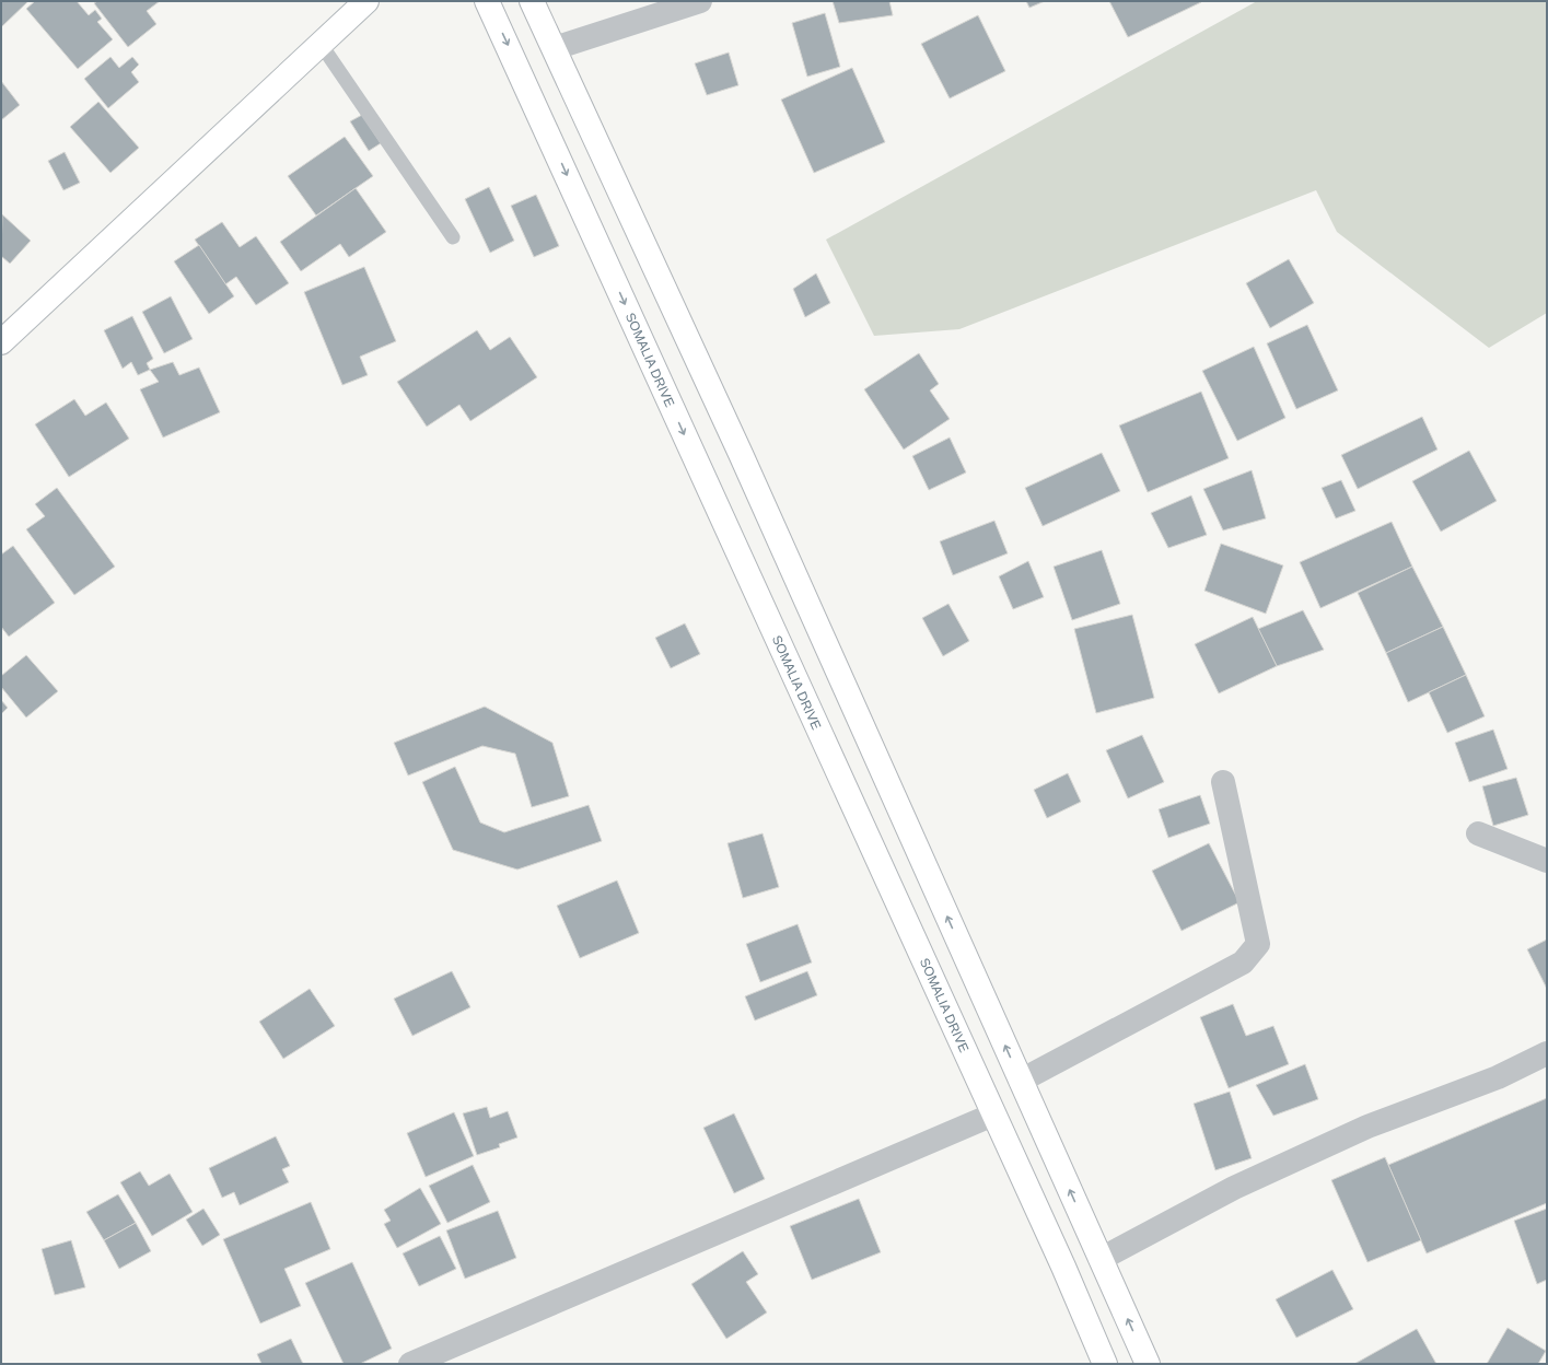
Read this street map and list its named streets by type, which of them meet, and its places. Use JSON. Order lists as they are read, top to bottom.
{
  "streets": {
    "main road": ["SOMALIA DRIVE"]
  }
}
